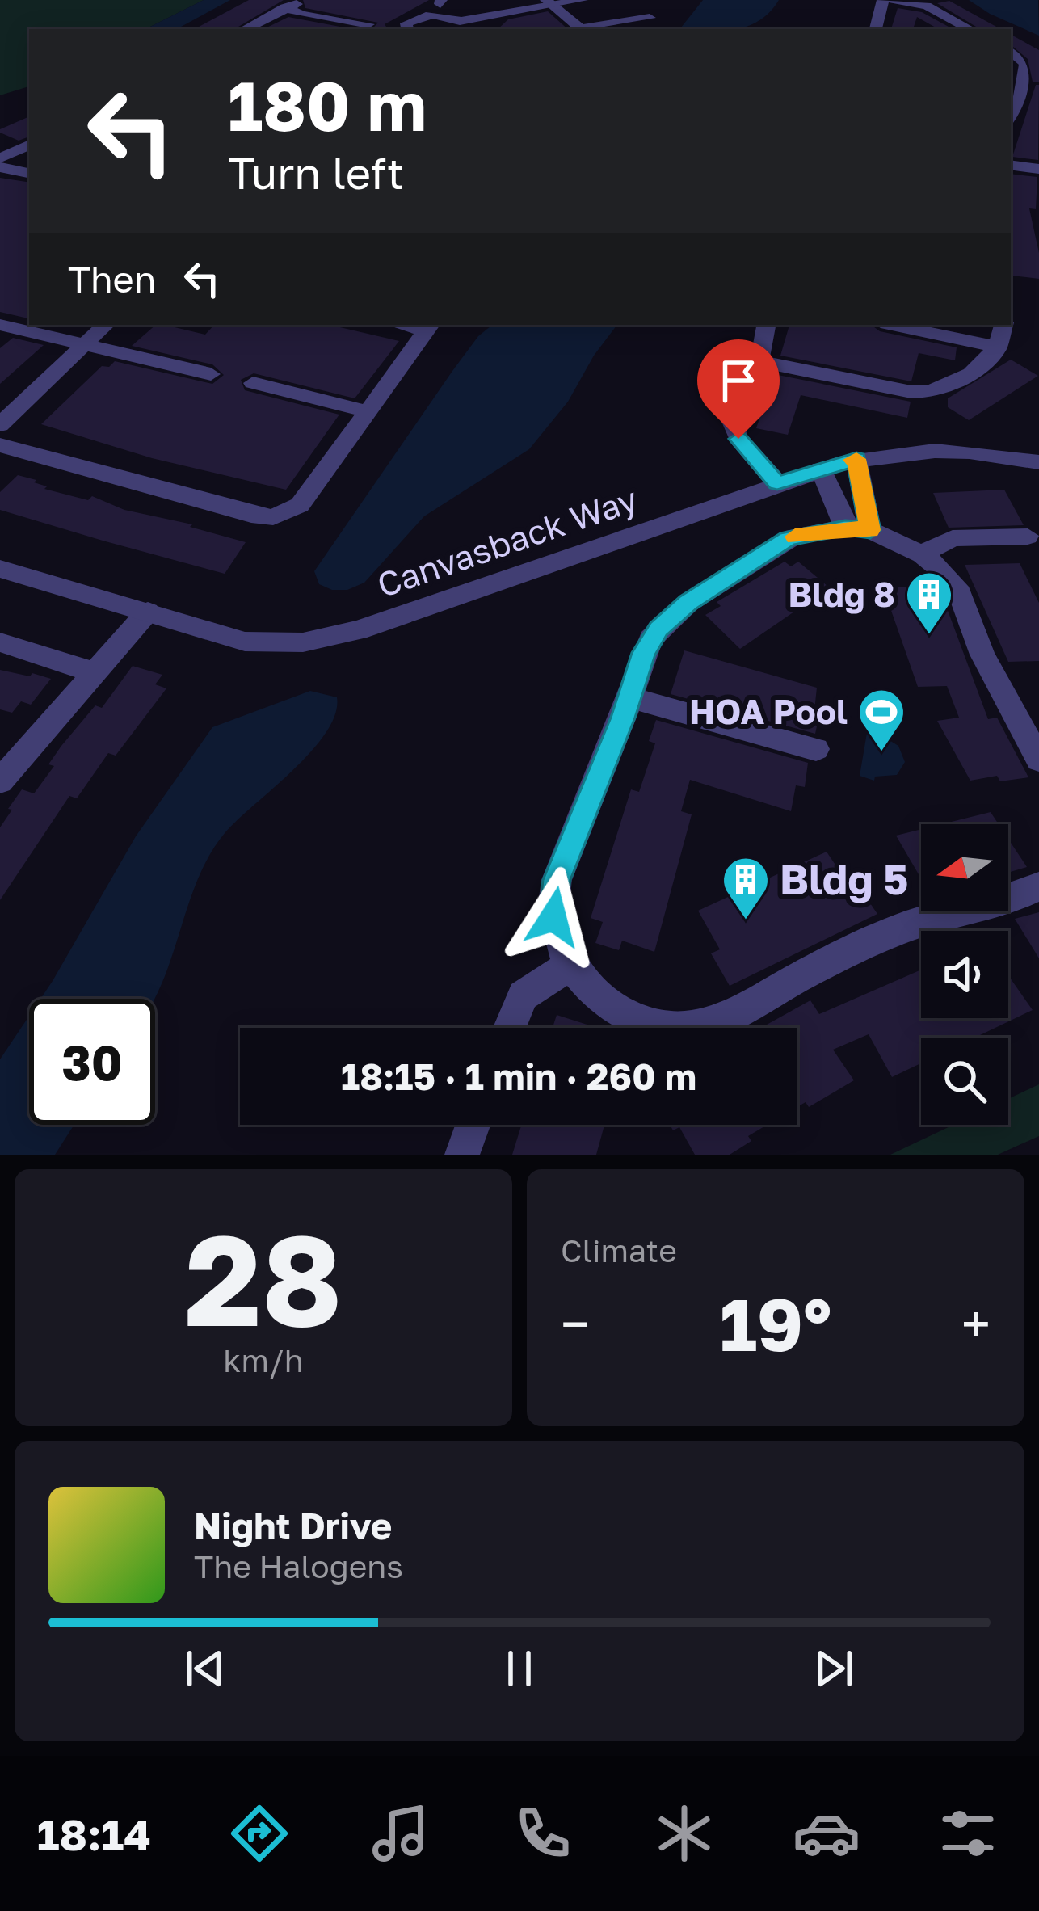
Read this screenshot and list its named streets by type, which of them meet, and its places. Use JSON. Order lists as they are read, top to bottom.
{
  "streets": {
    "street": ["Canvasback Way"]
  },
  "places": {
    "building": ["Bldg 8", "Bldg 5"],
    "sports": ["HOA Pool"]
  },
  "north": "left",
  "page": {
    "turn": ["180 m", "Turn left"],
    "then": "Then",
    "limit": "30",
    "trip": "18:15 · 1 min · 260 m",
    "tile": [
      ["28", "km/h"],
      "Climate"
    ],
    "heat": ["−", "19°", "+"],
    "song": ["Night Drive", "The Halogens"],
    "tabs": "18:14"
  }
}
